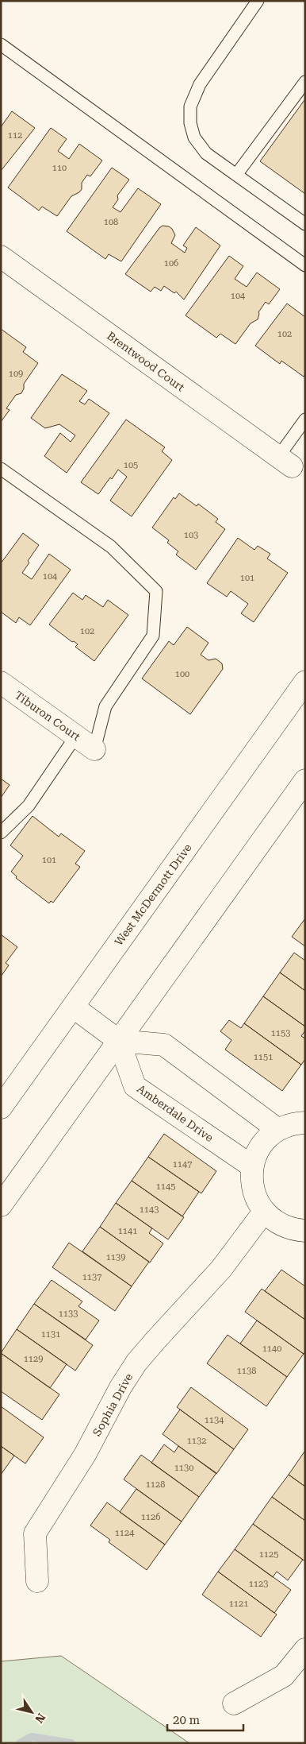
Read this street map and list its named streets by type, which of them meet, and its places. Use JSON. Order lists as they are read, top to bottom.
{
  "streets": {
    "street": [
      "Brentwood Court",
      "Tiburon Court",
      "West McDermott Drive",
      "Amberdale Drive",
      "Sophia Drive"
    ]
  },
  "house_numbers": [
    "112",
    "110",
    "108",
    "106",
    "104",
    "102",
    "109",
    "105",
    "103",
    "104",
    "101",
    "102",
    "100",
    "101",
    "1153",
    "1151",
    "1147",
    "1145",
    "1143",
    "1141",
    "1139",
    "1137",
    "1133",
    "1131",
    "1140",
    "1129",
    "1138",
    "1134",
    "1132",
    "1130",
    "1128",
    "1126",
    "1124",
    "1125",
    "1123",
    "1121"
  ],
  "scale_bar": "20 m",
  "north": "bottom right"
}
